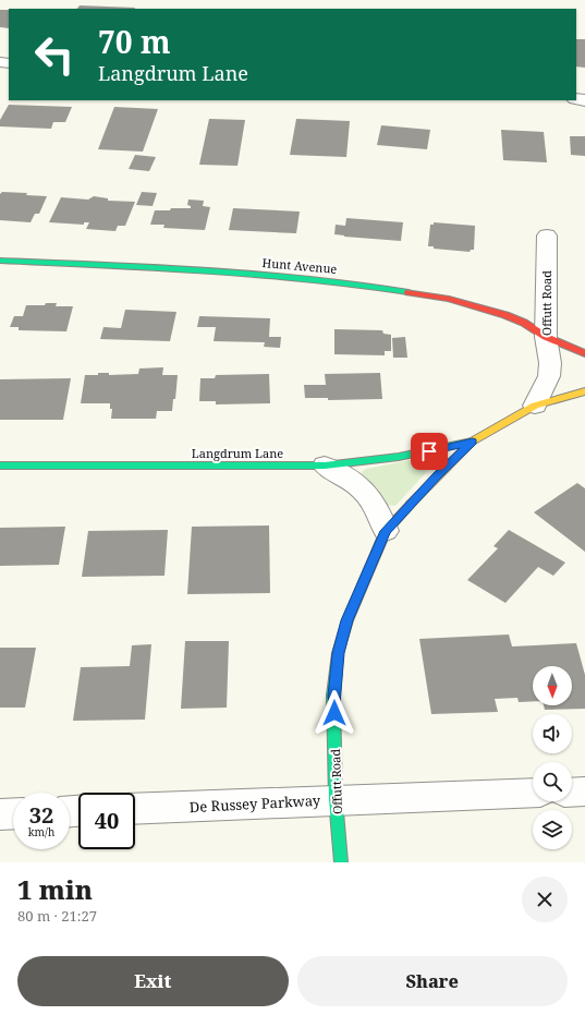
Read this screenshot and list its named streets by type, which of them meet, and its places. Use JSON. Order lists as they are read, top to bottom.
{
  "streets": {
    "street": [
      "Hunt Avenue",
      "Offutt Road",
      "Langdrum Lane",
      "De Russey Parkway"
    ]
  },
  "crossings": [
    ["Hunt Avenue", "Offutt Road"],
    ["Offutt Road", "Langdrum Lane"],
    ["Offutt Road", "De Russey Parkway"]
  ],
  "north": "bottom",
  "page": {
    "turn": ["70 m", "Langdrum Lane"],
    "speed": "32 km/h",
    "limit": "40",
    "heading": ["1 min", "80 m · 21:27"],
    "buttons": ["Exit", "Share"]
  }
}
